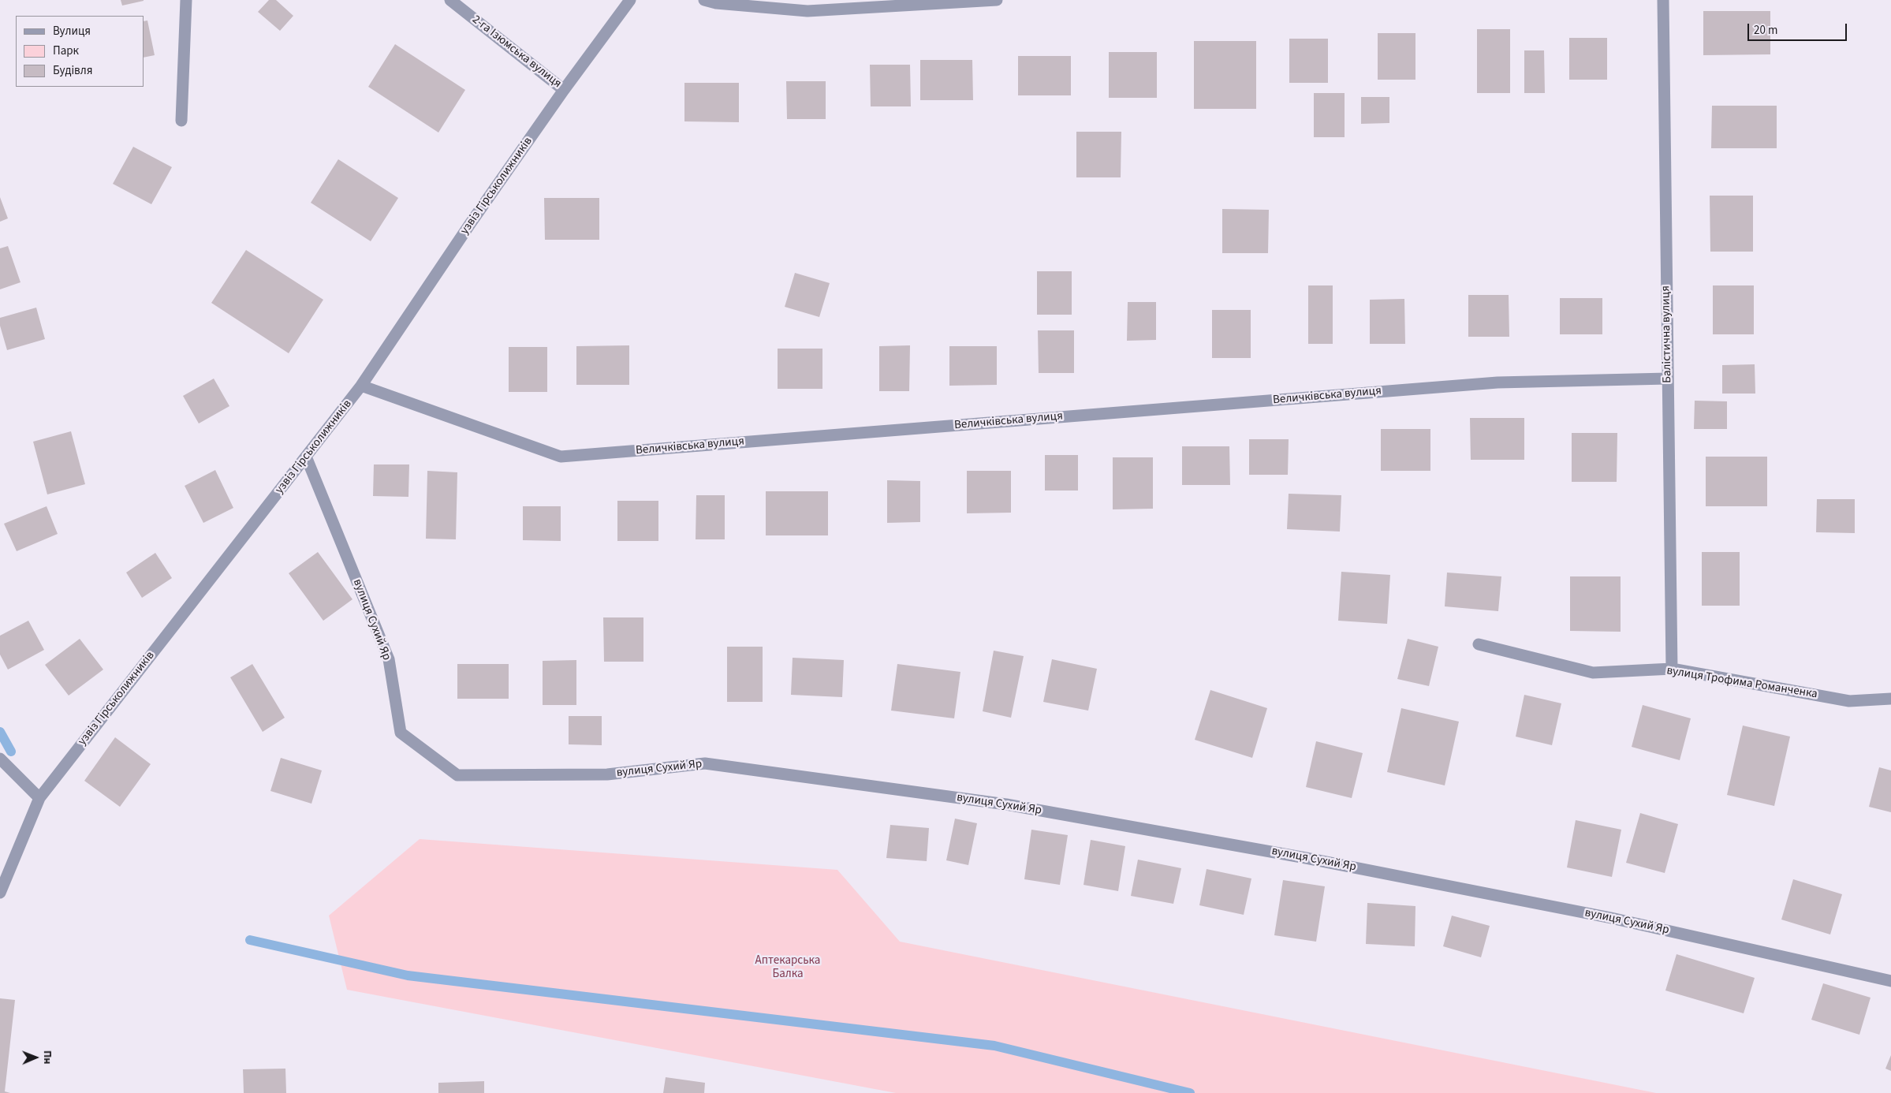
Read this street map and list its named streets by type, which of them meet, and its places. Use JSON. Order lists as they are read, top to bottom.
{
  "streets": {
    "street": [
      "2-га Ізюмська вулиця",
      "узвіз Гірськолижників",
      "Балістична вулиця",
      "Величківська вулиця",
      "вулиця Сухий Яр",
      "вулиця Трофима Романченка"
    ]
  },
  "crossings": [
    ["2-га Ізюмська вулиця", "узвіз Гірськолижників"],
    ["узвіз Гірськолижників", "Величківська вулиця"],
    ["узвіз Гірськолижників", "вулиця Сухий Яр"],
    ["Балістична вулиця", "Величківська вулиця"],
    ["Балістична вулиця", "вулиця Трофима Романченка"]
  ],
  "parks": ["Аптекарська Балка"],
  "legend": ["Вулиця", "Парк", "Будівля"],
  "scale_bar": "20 m",
  "north": "right"
}
